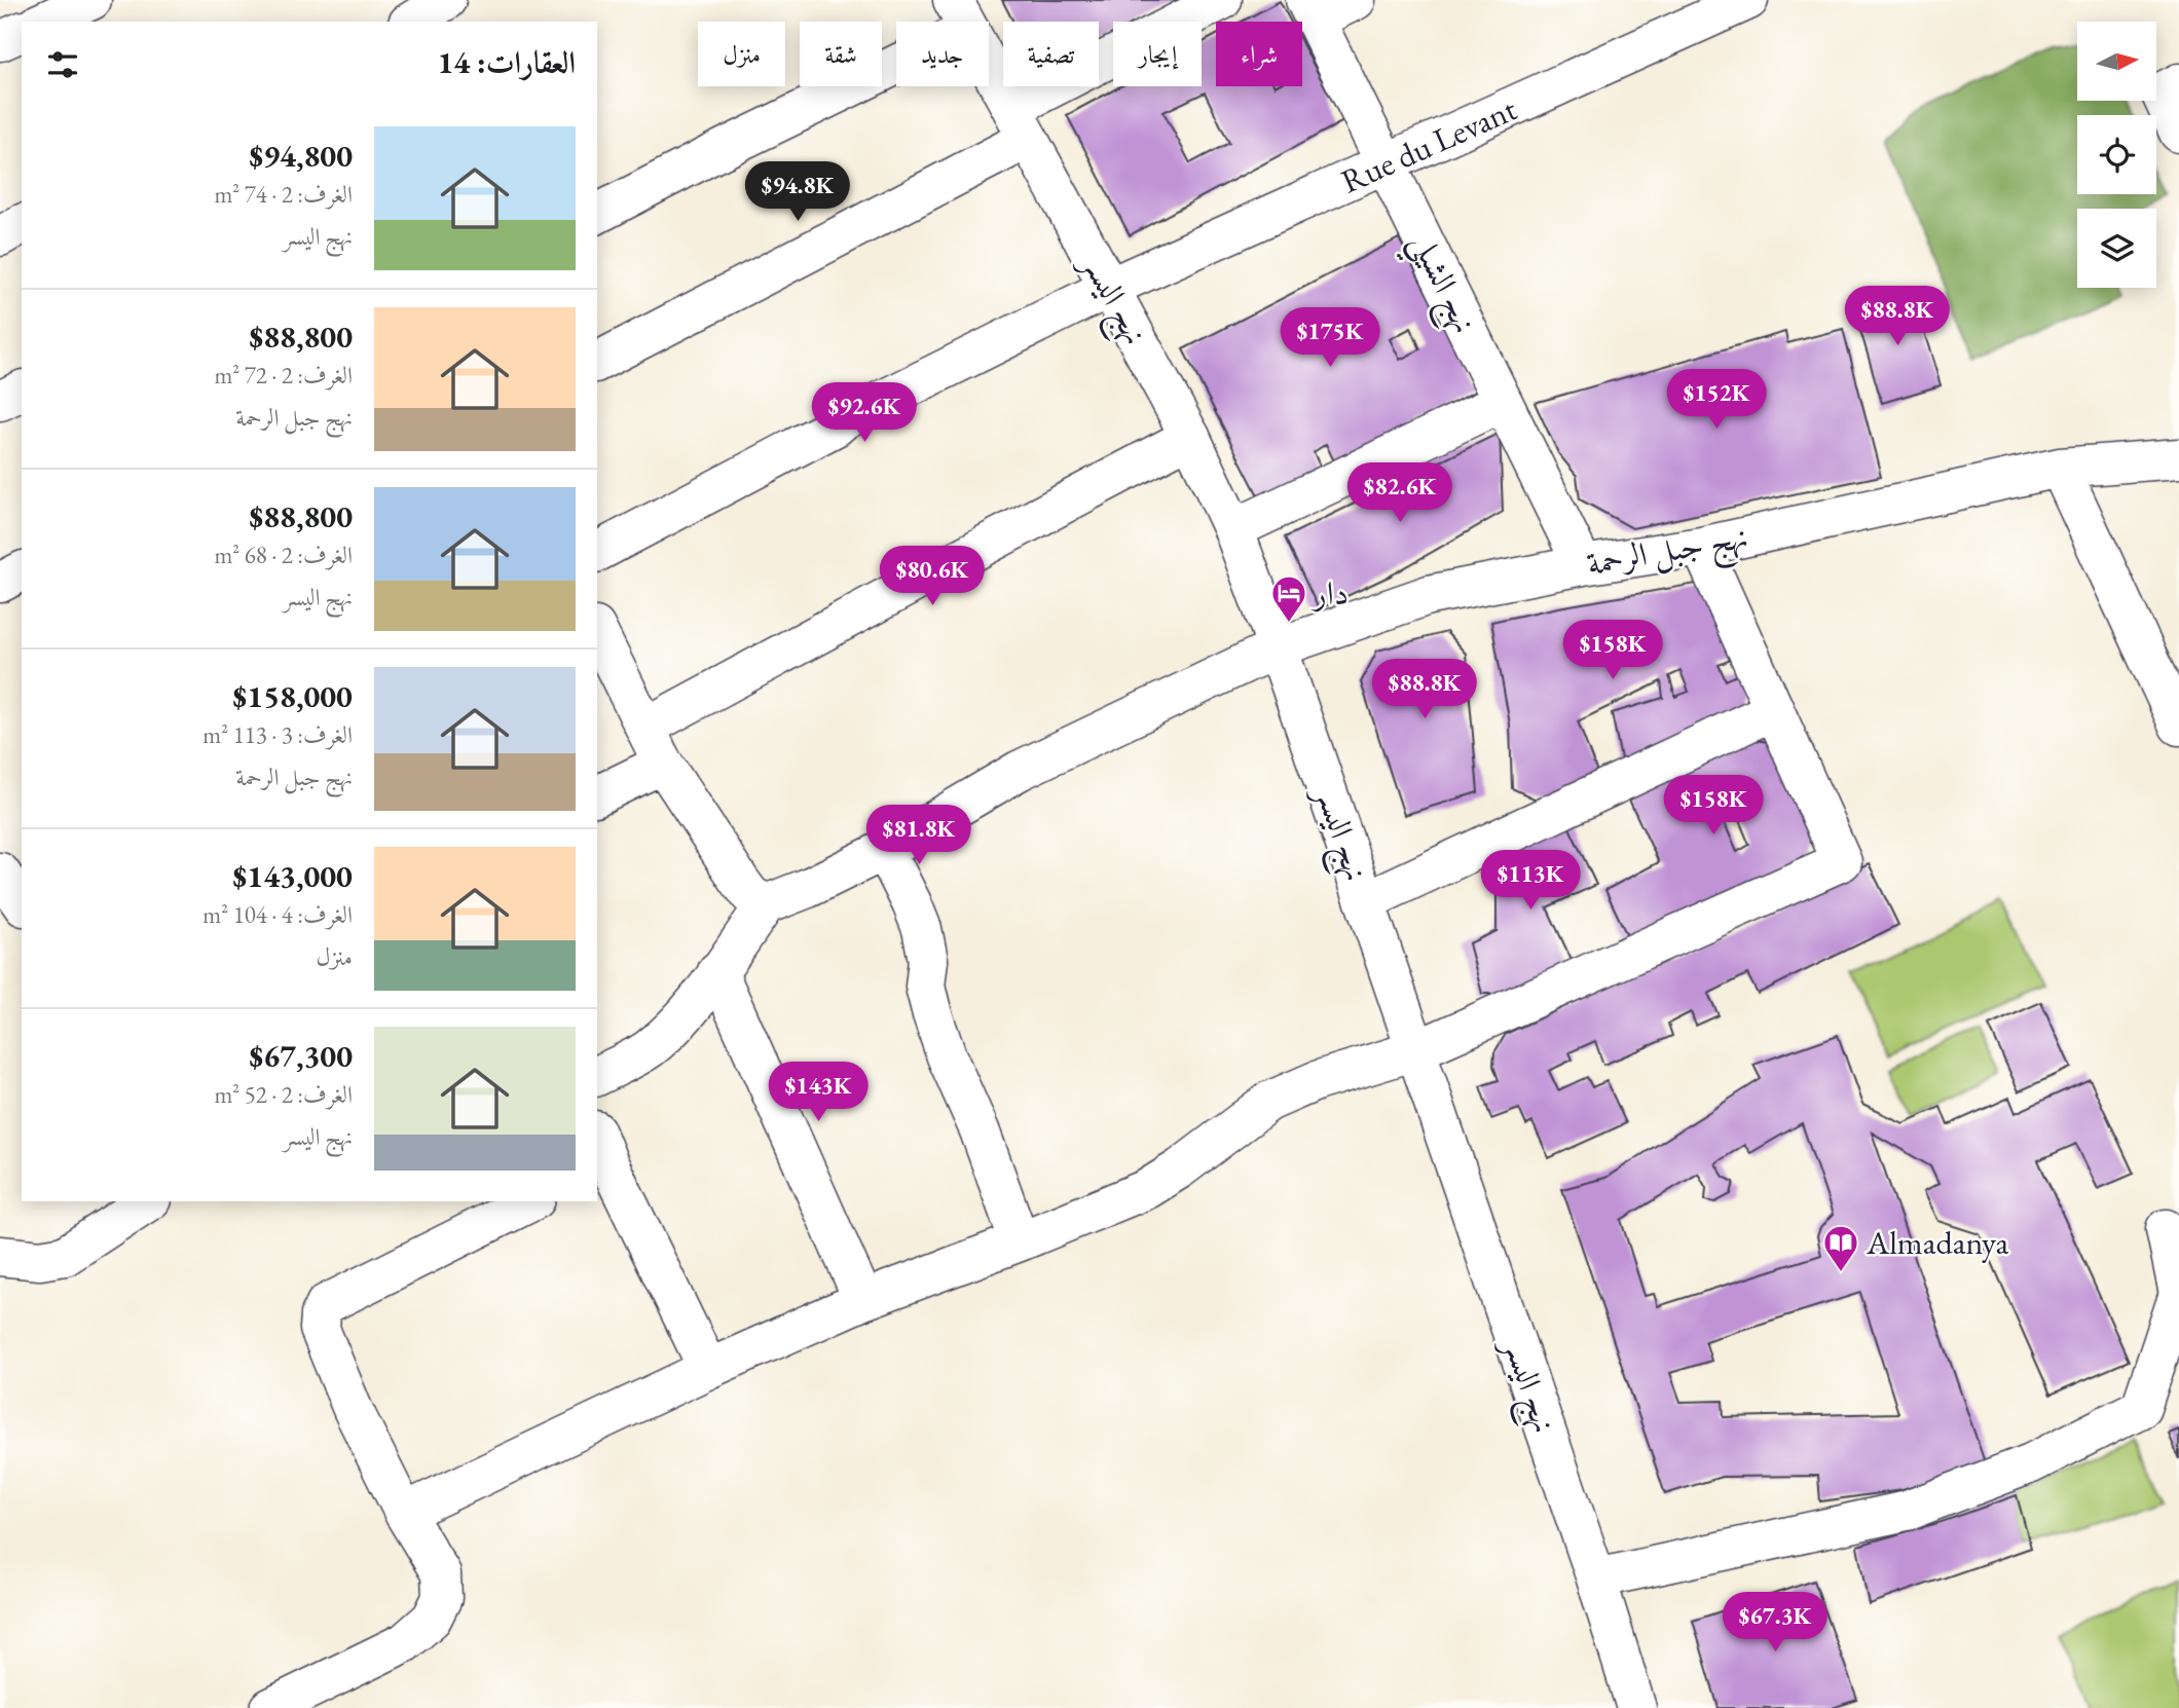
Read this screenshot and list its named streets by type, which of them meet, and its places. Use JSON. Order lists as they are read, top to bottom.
{
  "streets": {
    "street": [
      "Rue du Levant",
      "نهج الشيلي",
      "نهج اليسر",
      "نهج جبل الرحمة"
    ]
  },
  "crossings": [
    ["Rue du Levant", "نهج الشيلي"],
    ["Rue du Levant", "نهج اليسر"],
    ["نهج الشيلي", "نهج جبل الرحمة"],
    ["نهج اليسر", "نهج جبل الرحمة"]
  ],
  "places": {
    "hotel": ["دار"],
    "library": ["Almadanya"]
  },
  "north": "right",
  "page": {
    "chip": [
      "شراء",
      "إيجار",
      "تصفية",
      "جديد",
      "شقة",
      "منزل"
    ],
    "heading": "العقارات: 14",
    "list": [
      {
        "name": "$94,800",
        "note": "الغرف: 2 · 74 m² · نهج اليسر"
      },
      {
        "name": "$88,800",
        "note": "الغرف: 2 · 72 m² · نهج جبل الرحمة"
      },
      {
        "name": "$88,800",
        "note": "الغرف: 2 · 68 m² · نهج اليسر"
      },
      {
        "name": "$158,000",
        "note": "الغرف: 3 · 113 m² · نهج جبل الرحمة"
      },
      {
        "name": "$143,000",
        "note": "الغرف: 4 · 104 m² · منزل"
      },
      {
        "name": "$67,300",
        "note": "الغرف: 2 · 52 m² · نهج اليسر"
      }
    ],
    "price": [
      "$94.8K",
      "$88.8K",
      "$175K",
      "$152K",
      "$92.6K",
      "$82.6K",
      "$80.6K",
      "$158K",
      "$88.8K",
      "$158K",
      "$81.8K",
      "$113K",
      "$143K",
      "$67.3K"
    ]
  }
}
